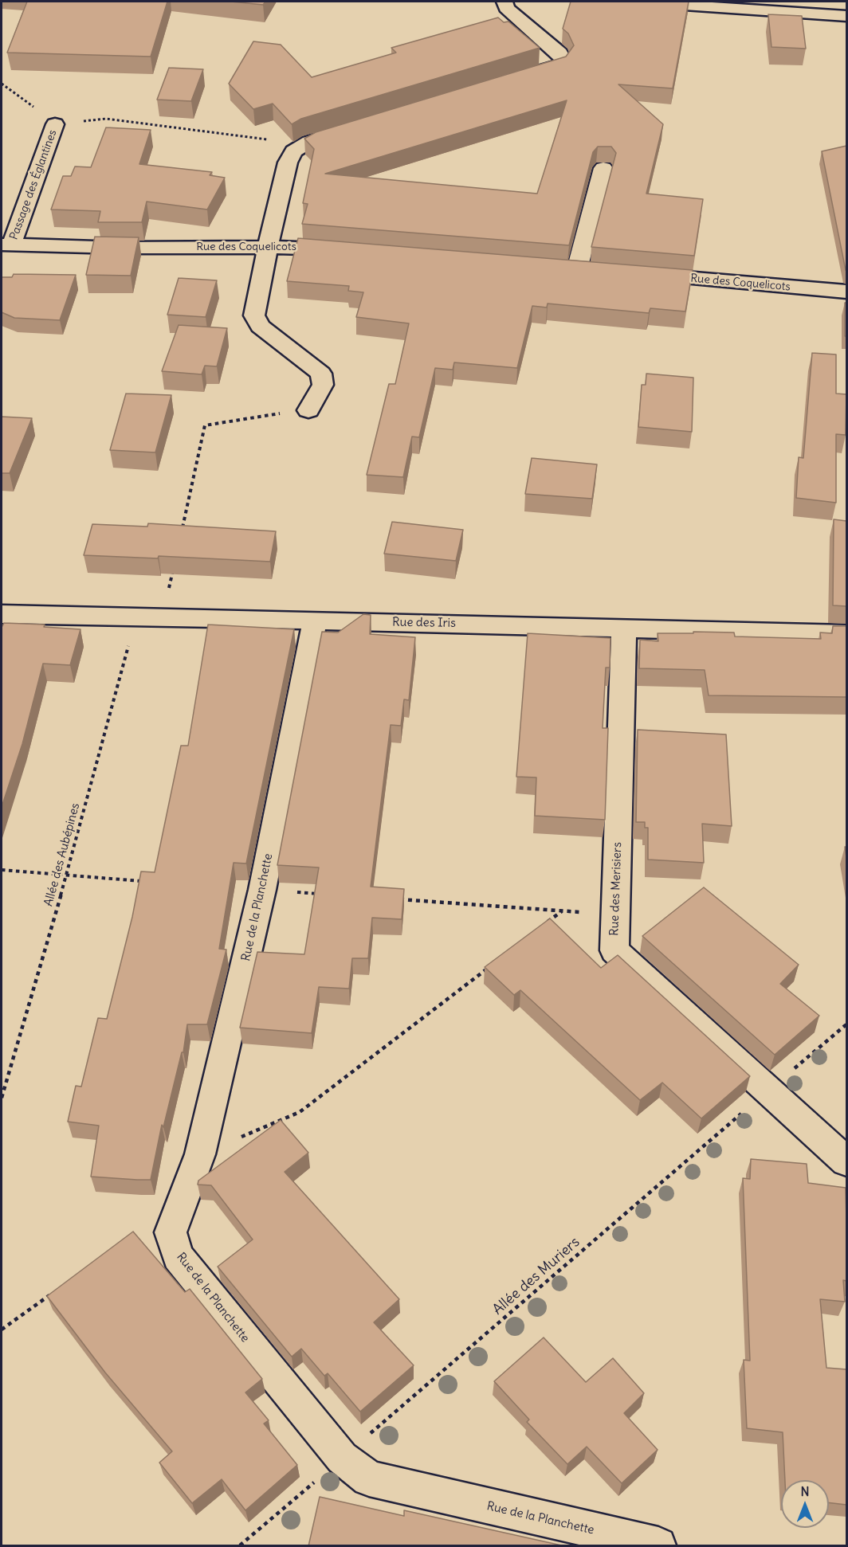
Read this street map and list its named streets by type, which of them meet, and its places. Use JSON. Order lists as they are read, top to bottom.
{
  "streets": {
    "street": [
      "Passage des Églantines",
      "Rue des Coquelicots",
      "Rue des Iris",
      "Rue des Merisiers",
      "Rue de la Planchette"
    ],
    "path": ["Allée des Aubépines", "Allée des Muriers"]
  },
  "crossings": [
    ["Passage des Églantines", "Rue des Coquelicots"],
    ["Rue des Iris", "Allée des Aubépines"],
    ["Rue des Iris", "Rue des Merisiers"],
    ["Rue des Iris", "Rue de la Planchette"],
    ["Rue des Merisiers", "Allée des Muriers"],
    ["Rue de la Planchette", "Allée des Muriers"]
  ],
  "north": "top"
}
